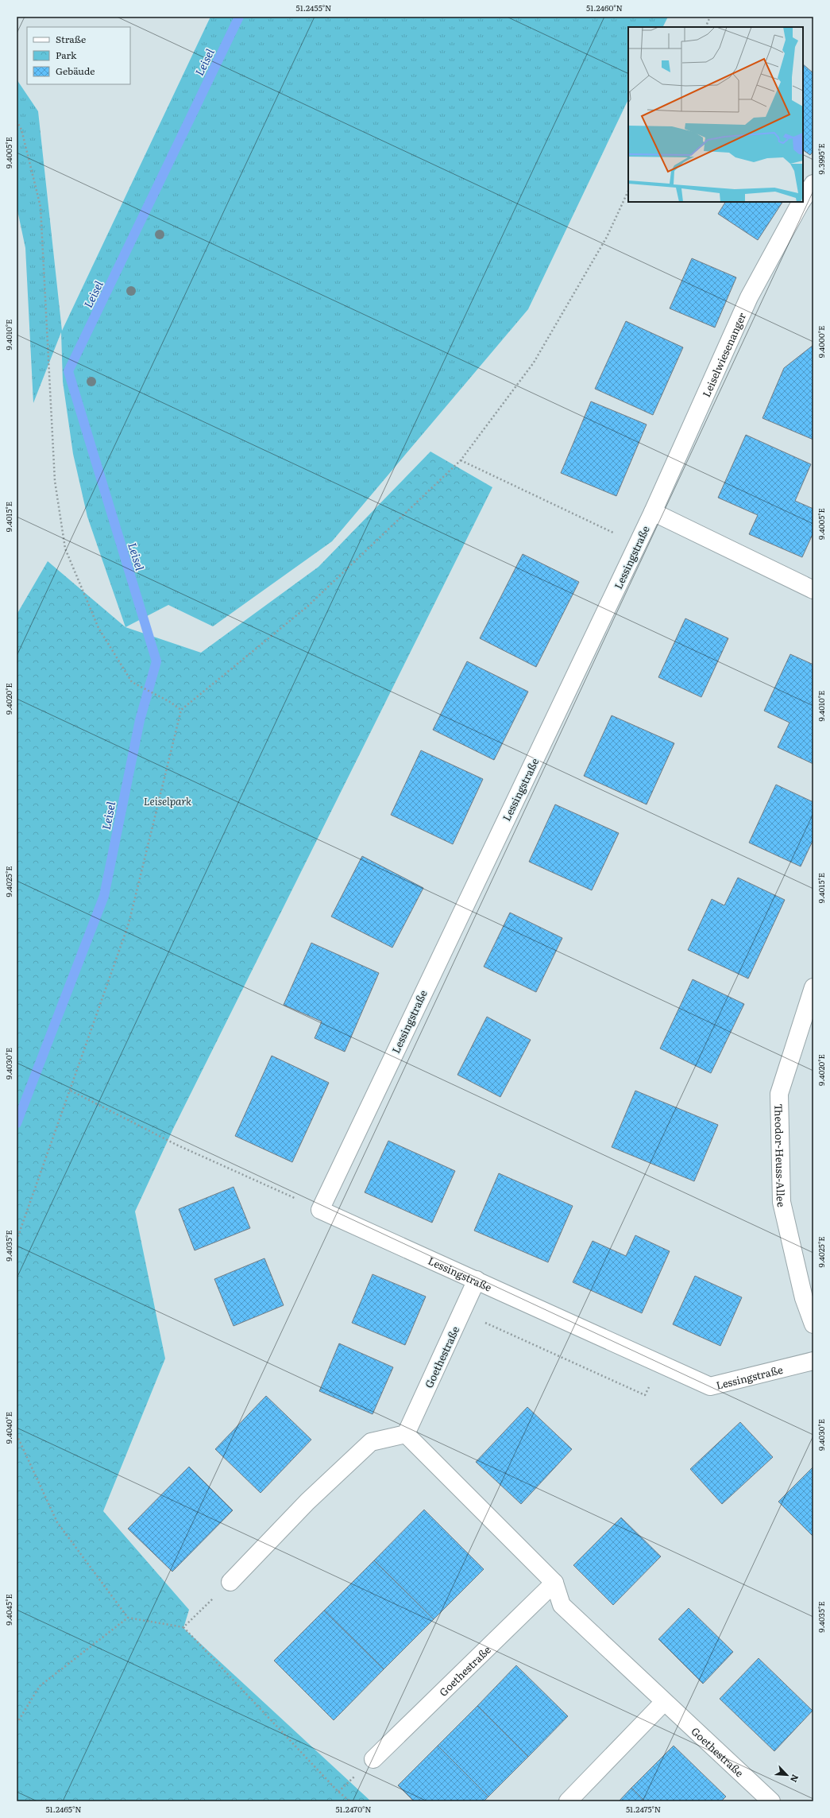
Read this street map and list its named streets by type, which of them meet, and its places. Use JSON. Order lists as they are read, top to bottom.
{
  "streets": {
    "street": [
      "Leiselwiesenanger",
      "Lessingstraße",
      "Theodor-Heuss-Allee",
      "Goethestraße"
    ]
  },
  "crossings": [
    ["Leiselwiesenanger", "Lessingstraße"],
    ["Lessingstraße", "Goethestraße"]
  ],
  "water": ["Leisel"],
  "parks": ["Leiselpark"],
  "legend": ["Straße", "Park", "Gebäude"],
  "north": "bottom right",
  "coordinates": [
    "51.2455°N",
    "51.2460°N",
    "9.4005°E",
    "9.3995°E",
    "9.4010°E",
    "9.4000°E",
    "9.4015°E",
    "9.4020°E",
    "9.4025°E",
    "9.4030°E",
    "9.4035°E",
    "9.4040°E",
    "9.4045°E",
    "51.2465°N",
    "51.2470°N",
    "51.2475°N"
  ]
}
